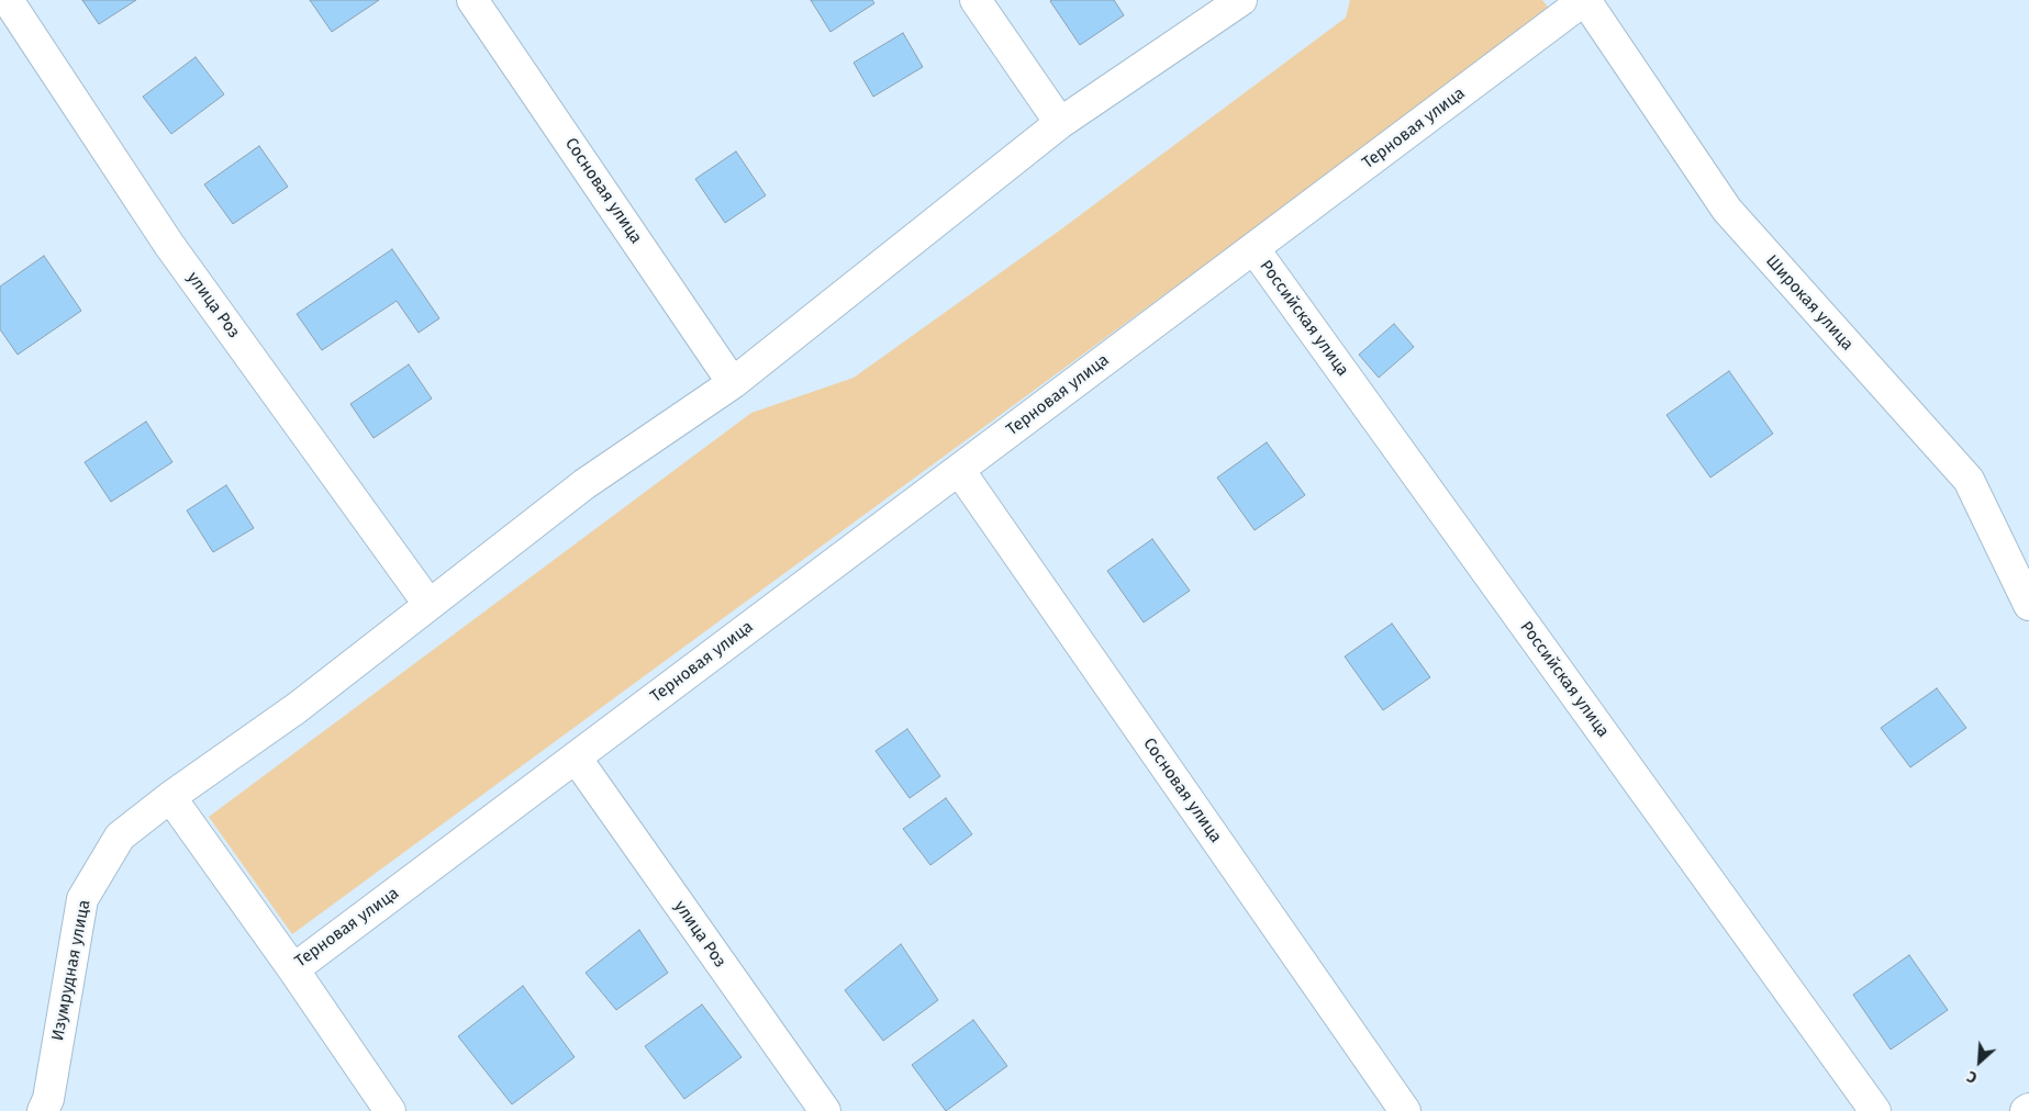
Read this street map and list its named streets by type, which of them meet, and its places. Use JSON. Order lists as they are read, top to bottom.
{
  "streets": {
    "street": [
      "Терновая улица",
      "Сосновая улица",
      "Широкая улица",
      "улица Роз",
      "Российская улица",
      "Изумрудная улица"
    ]
  },
  "crossings": [
    ["Терновая улица", "Сосновая улица"],
    ["Терновая улица", "Широкая улица"],
    ["Терновая улица", "улица Роз"],
    ["Терновая улица", "Российская улица"],
    ["Терновая улица", "Изумрудная улица"]
  ],
  "north": "bottom left"
}
